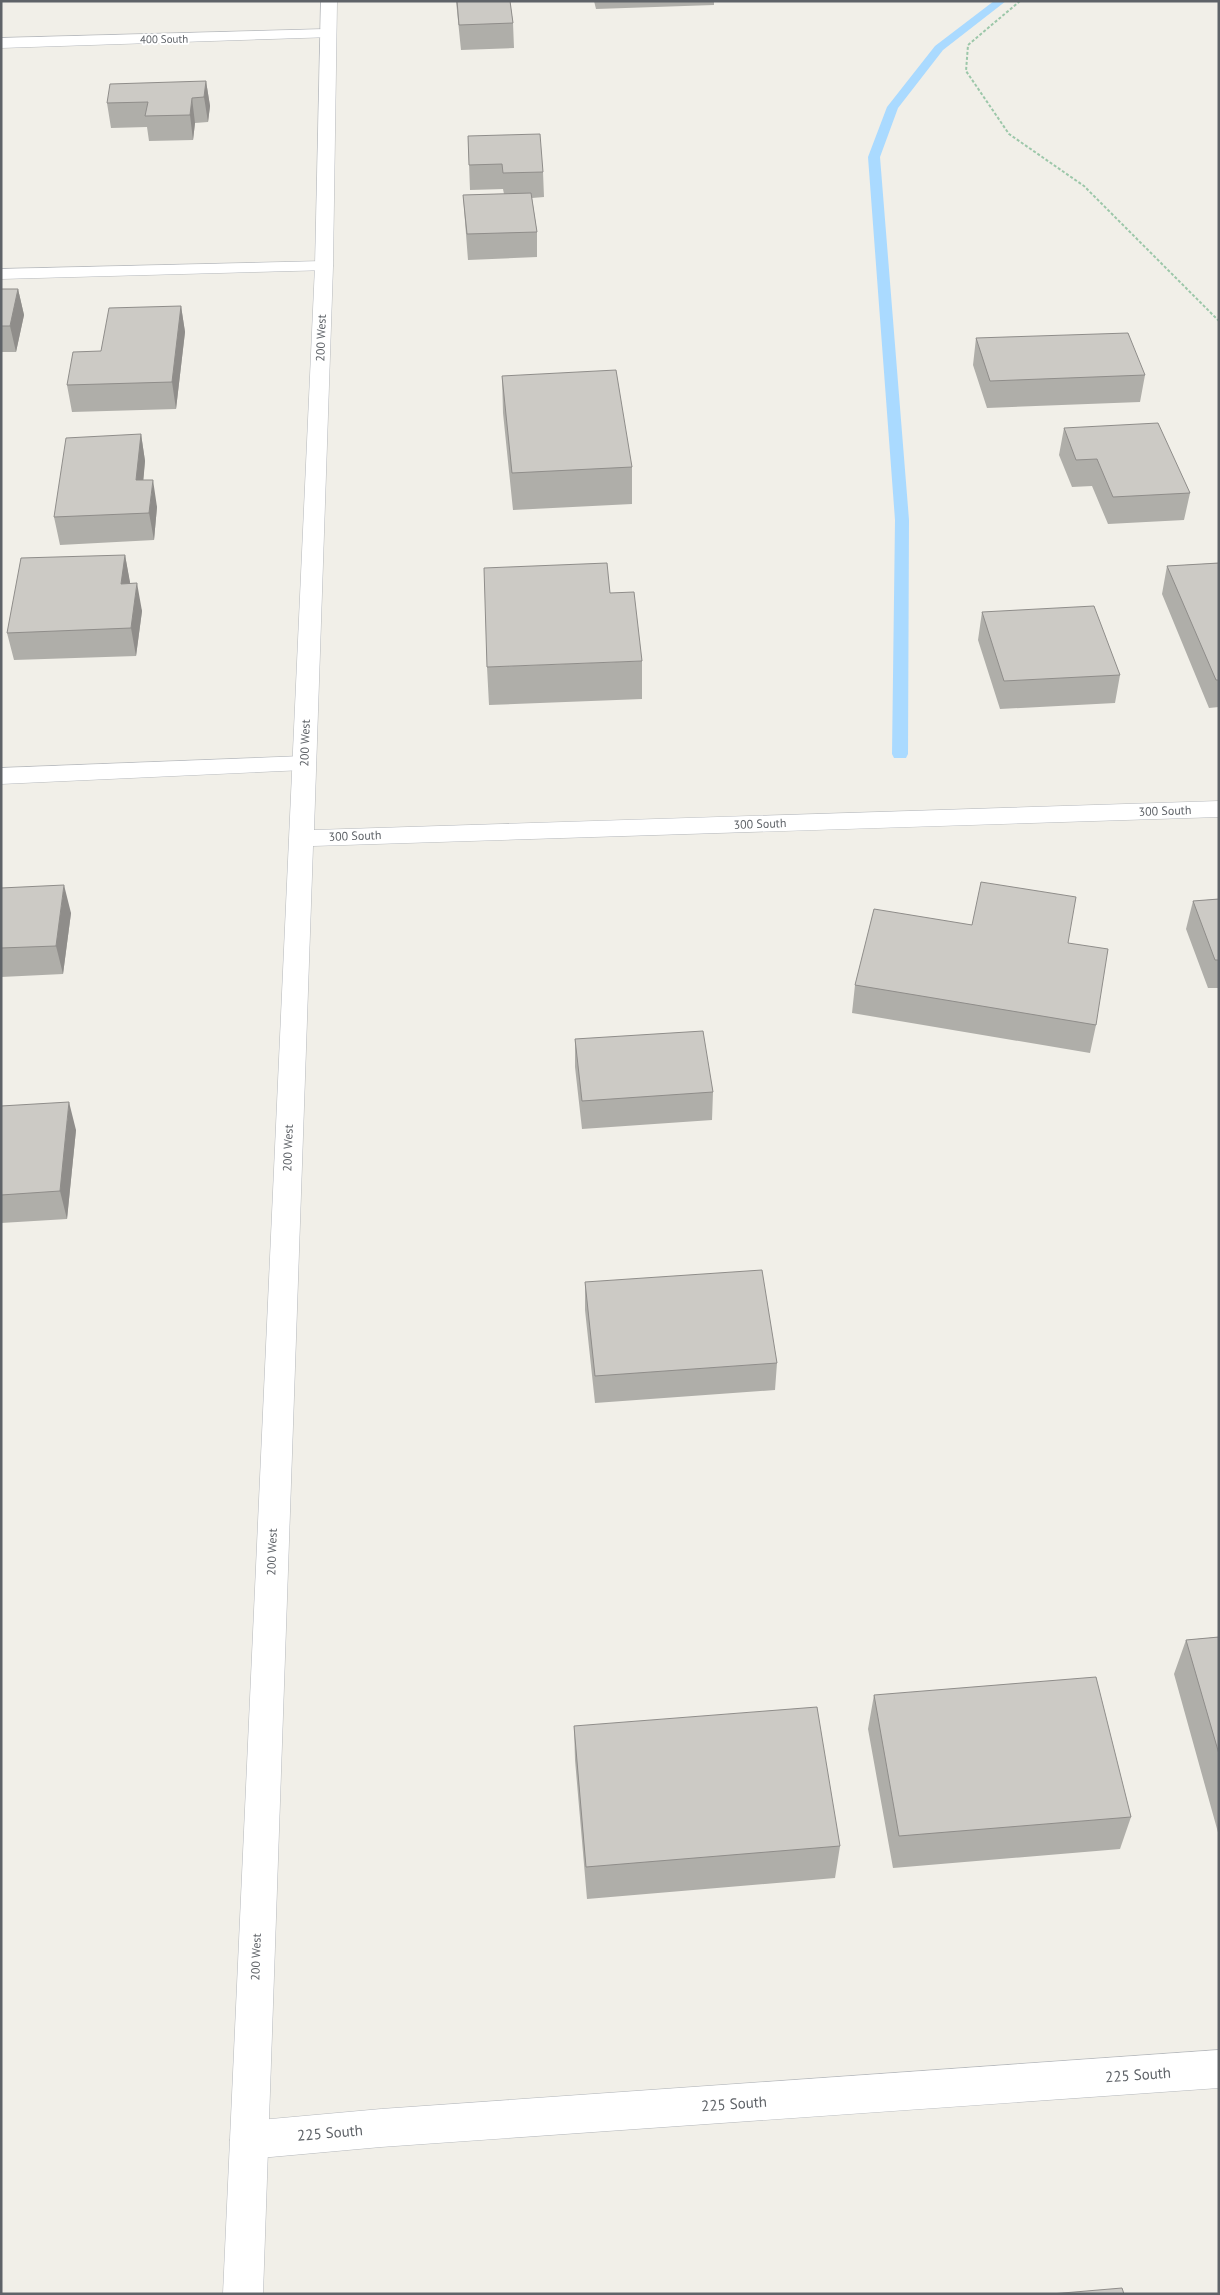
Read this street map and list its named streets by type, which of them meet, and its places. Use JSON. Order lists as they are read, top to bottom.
{
  "streets": {
    "street": [
      "400 South",
      "200 West",
      "300 South",
      "225 South"
    ]
  },
  "crossings": [
    ["400 South", "200 West"],
    ["200 West", "300 South"],
    ["200 West", "225 South"]
  ]
}
